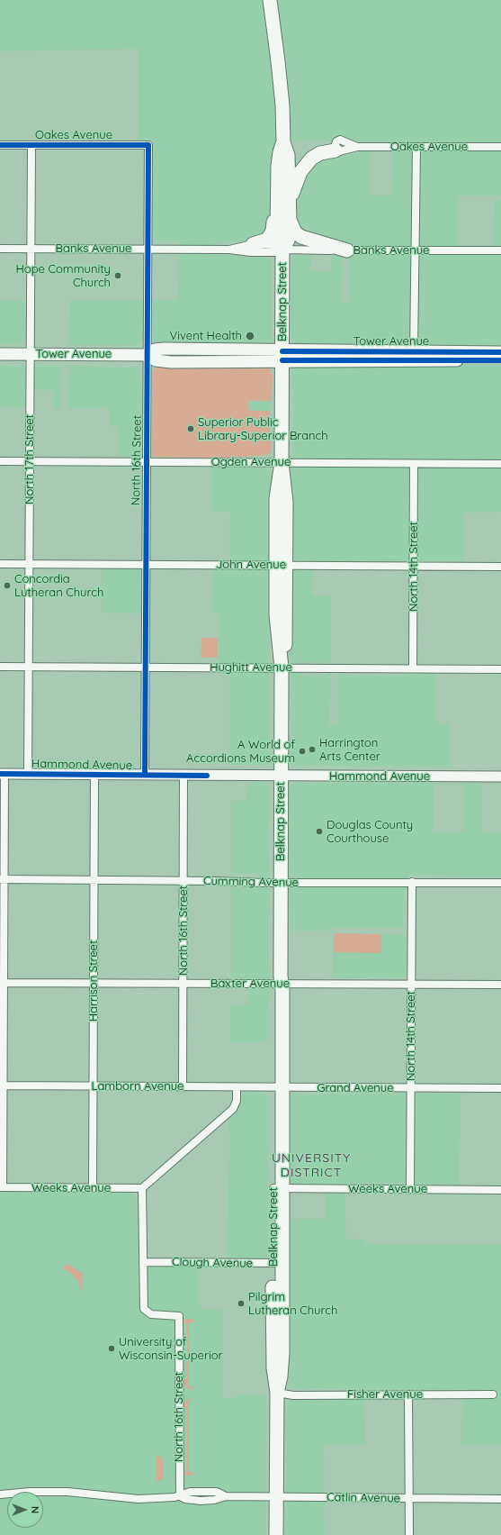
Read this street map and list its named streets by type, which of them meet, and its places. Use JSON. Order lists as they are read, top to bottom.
{
  "streets": {
    "highway": ["Belknap Street"],
    "main road": ["Tower Avenue"],
    "street": [
      "Oakes Avenue",
      "Banks Avenue",
      "North 17th Street",
      "North 16th Street",
      "Ogden Avenue",
      "John Avenue",
      "North 14th Street",
      "Hughitt Avenue",
      "Hammond Avenue",
      "Cumming Avenue",
      "Harrison Street",
      "Baxter Avenue",
      "Lamborn Avenue",
      "Grand Avenue",
      "Weeks Avenue",
      "Clough Avenue",
      "Fisher Avenue",
      "Catlin Avenue"
    ]
  },
  "crossings": [
    ["Oakes Avenue", "North 17th Street"],
    ["Oakes Avenue", "North 16th Street"],
    ["Banks Avenue", "Belknap Street"],
    ["Banks Avenue", "North 17th Street"],
    ["Banks Avenue", "North 16th Street"],
    ["Belknap Street", "Tower Avenue"],
    ["Belknap Street", "Ogden Avenue"],
    ["Belknap Street", "John Avenue"],
    ["Belknap Street", "Hughitt Avenue"],
    ["Belknap Street", "Hammond Avenue"],
    ["Belknap Street", "Cumming Avenue"],
    ["Belknap Street", "Baxter Avenue"],
    ["Belknap Street", "Lamborn Avenue"],
    ["Belknap Street", "Grand Avenue"],
    ["Belknap Street", "Weeks Avenue"],
    ["Belknap Street", "Clough Avenue"],
    ["Belknap Street", "Fisher Avenue"],
    ["Belknap Street", "Catlin Avenue"],
    ["Tower Avenue", "North 17th Street"],
    ["Tower Avenue", "North 16th Street"],
    ["North 17th Street", "Ogden Avenue"],
    ["North 17th Street", "John Avenue"],
    ["North 17th Street", "Hughitt Avenue"],
    ["North 17th Street", "Hammond Avenue"],
    ["North 16th Street", "Ogden Avenue"],
    ["North 16th Street", "John Avenue"],
    ["North 16th Street", "Hughitt Avenue"],
    ["North 16th Street", "Hammond Avenue"],
    ["North 16th Street", "Cumming Avenue"],
    ["North 16th Street", "Baxter Avenue"],
    ["North 16th Street", "Lamborn Avenue"],
    ["North 16th Street", "Clough Avenue"],
    ["North 16th Street", "Catlin Avenue"],
    ["Ogden Avenue", "North 14th Street"],
    ["John Avenue", "North 14th Street"],
    ["North 14th Street", "Hughitt Avenue"],
    ["North 14th Street", "Cumming Avenue"],
    ["North 14th Street", "Baxter Avenue"],
    ["North 14th Street", "Grand Avenue"],
    ["North 14th Street", "Weeks Avenue"],
    ["Hammond Avenue", "Harrison Street"],
    ["Cumming Avenue", "Harrison Street"],
    ["Harrison Street", "Baxter Avenue"],
    ["Harrison Street", "Lamborn Avenue"],
    ["Harrison Street", "Weeks Avenue"],
    ["Lamborn Avenue", "Grand Avenue"]
  ],
  "districts": ["UNIVERSITY DISTRICT"],
  "places": [
    "Hope Community Church",
    "Vivent Health",
    "Superior Public Library-Superior Branch",
    "Concordia Lutheran Church",
    "Harrington Arts Center",
    "A World of Accordions Museum",
    "Douglas County Courthouse",
    "Pilgrim Lutheran Church",
    "University of Wisconsin-Superior"
  ],
  "north": "right"
}
